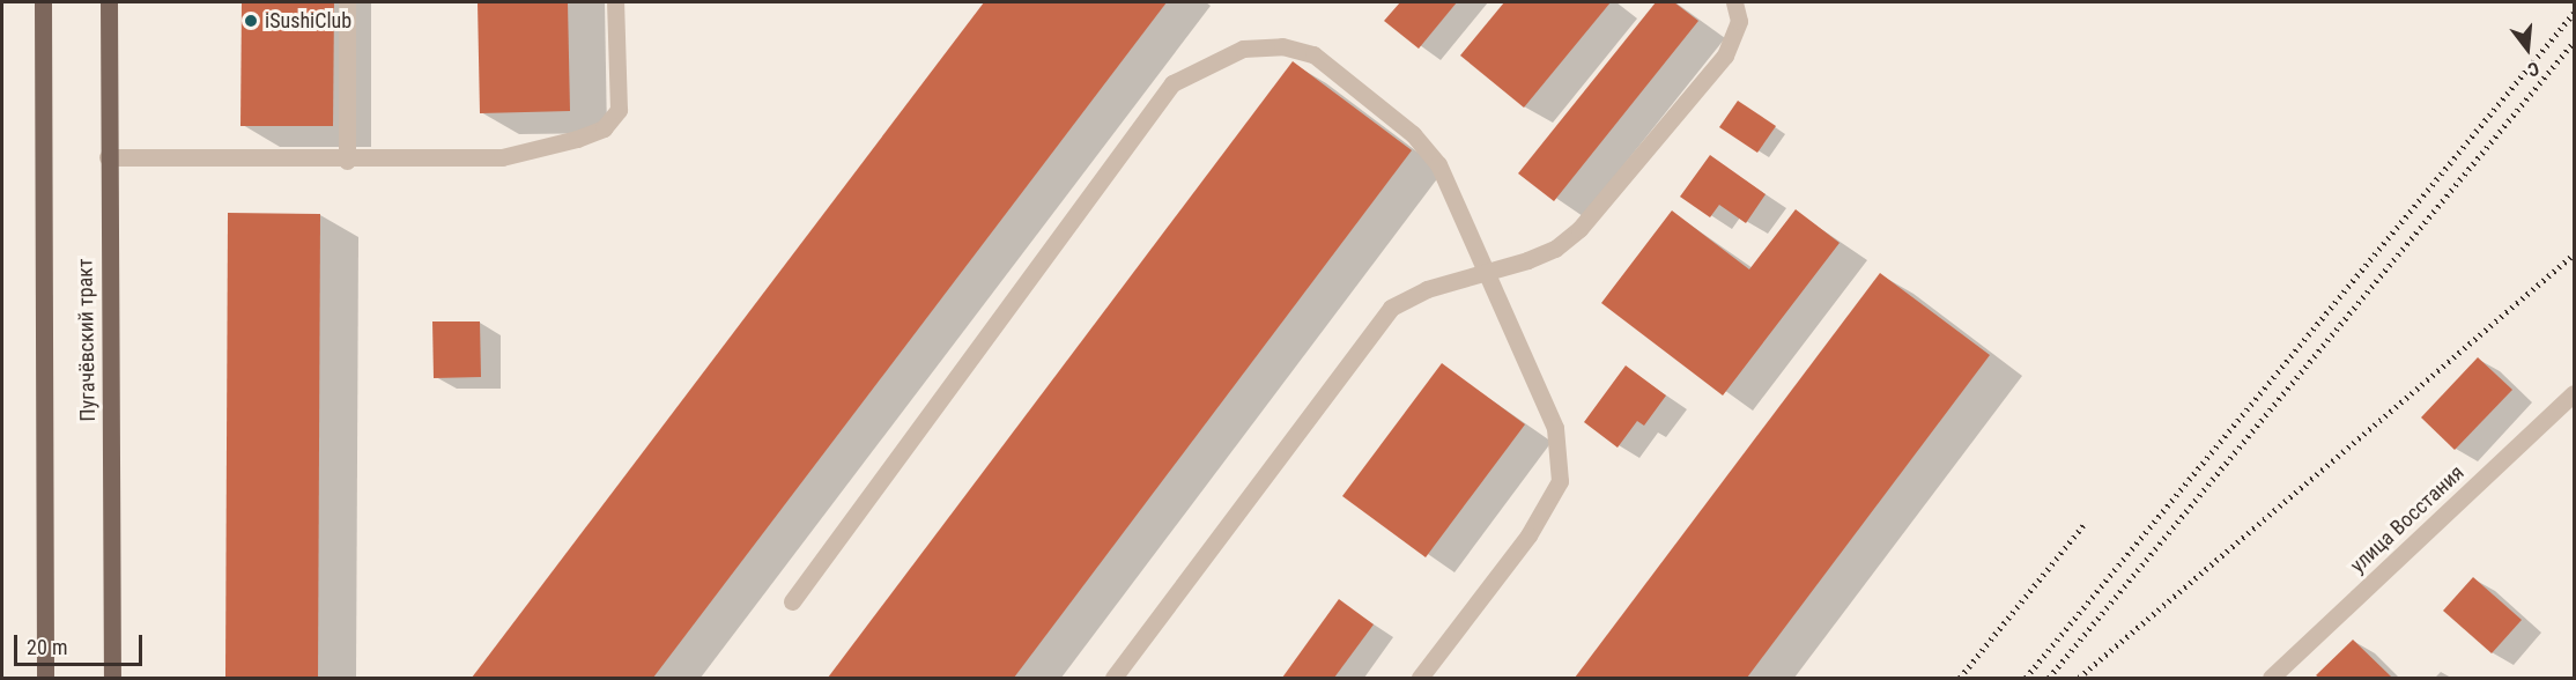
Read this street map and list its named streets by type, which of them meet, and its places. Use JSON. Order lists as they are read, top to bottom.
{
  "streets": {
    "main road": ["Пугачёвский тракт"],
    "street": ["улица Восстания"]
  },
  "places": ["iSushiClub"],
  "scale_bar": "20 m",
  "north": "bottom"
}
